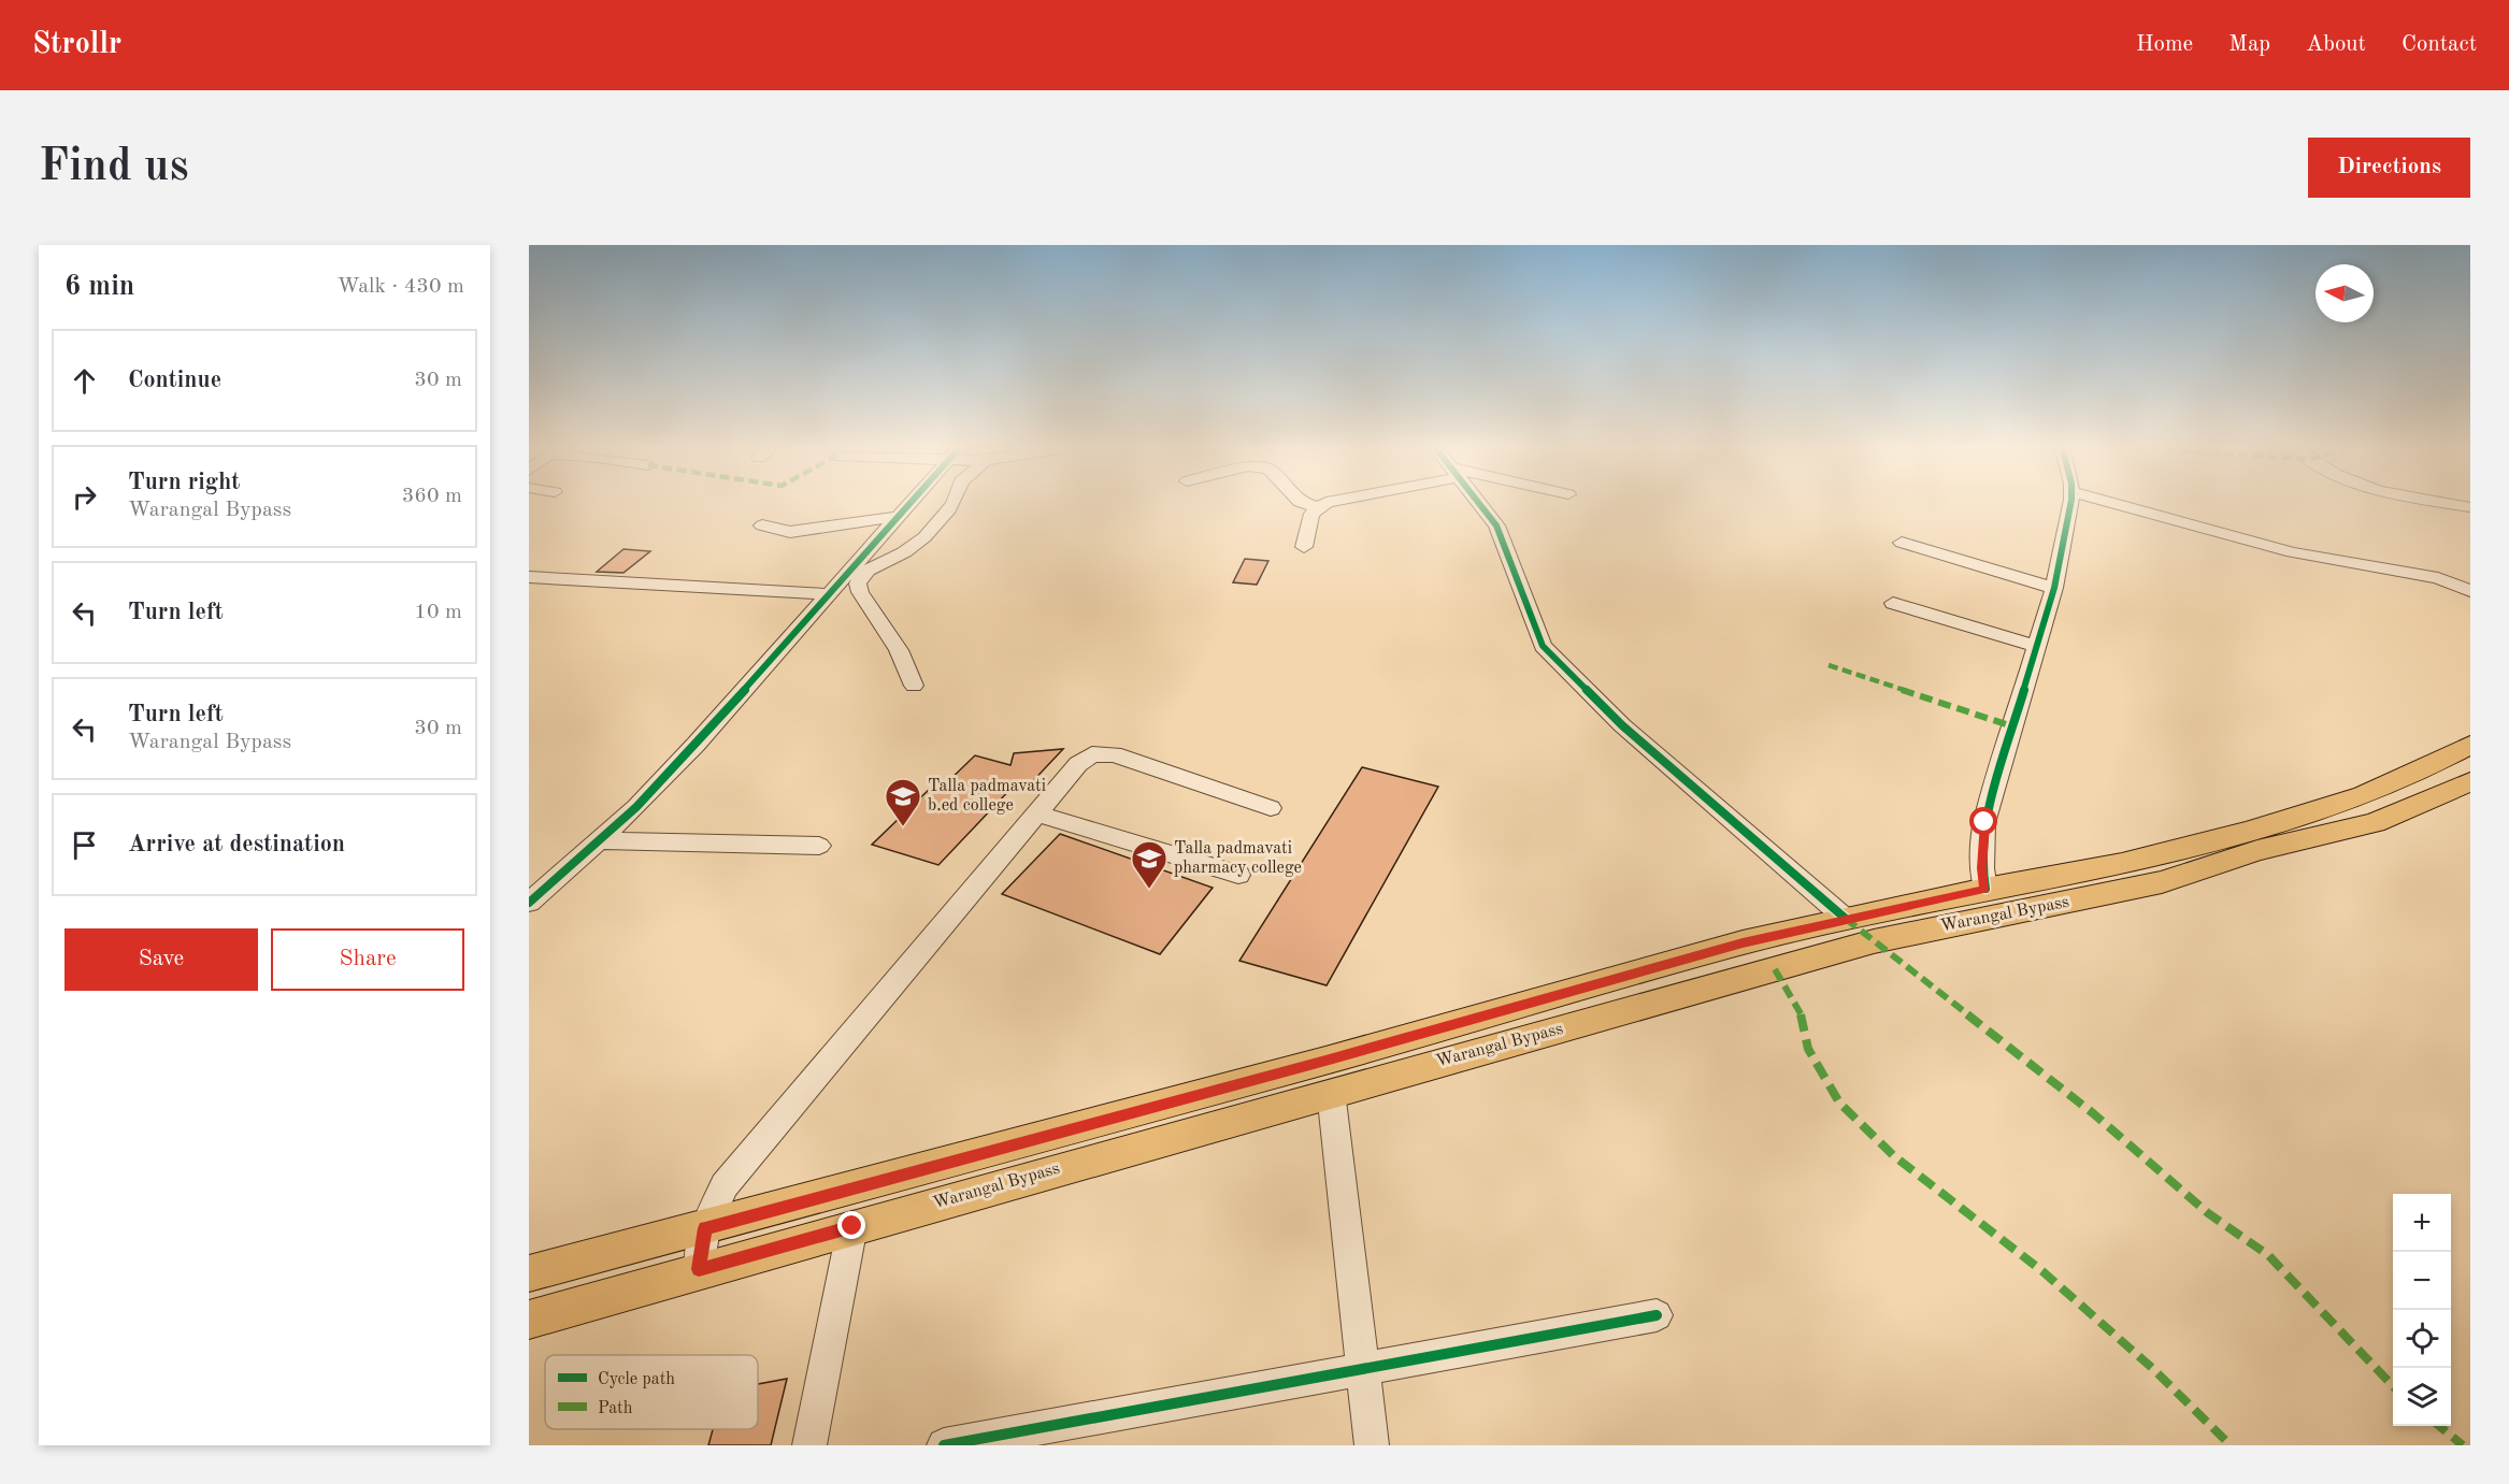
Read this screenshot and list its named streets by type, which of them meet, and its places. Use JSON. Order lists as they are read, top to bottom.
{
  "streets": {
    "main road": ["Warangal Bypass"]
  },
  "places": {
    "school or university": ["Talla padmavati b.ed college", "Talla padmavati pharmacy college"]
  },
  "legend": ["Cycle path", "Path"],
  "north": "left",
  "page": {
    "header": "Strollr",
    "nav": [
      "Home",
      "Map",
      "About",
      "Contact"
    ],
    "buttons": [
      "Directions",
      ["Save", "Share"]
    ],
    "title": "Find us",
    "heading": ["6 min", "Walk · 430 m"],
    "list": [
      ["Continue", "30 m"],
      ["Turn right", "Warangal Bypass", "360 m"],
      ["Turn left", "10 m"],
      ["Turn left", "Warangal Bypass", "30 m"],
      "Arrive at destination"
    ],
    "map_buttons": ["+", "−"]
  }
}
